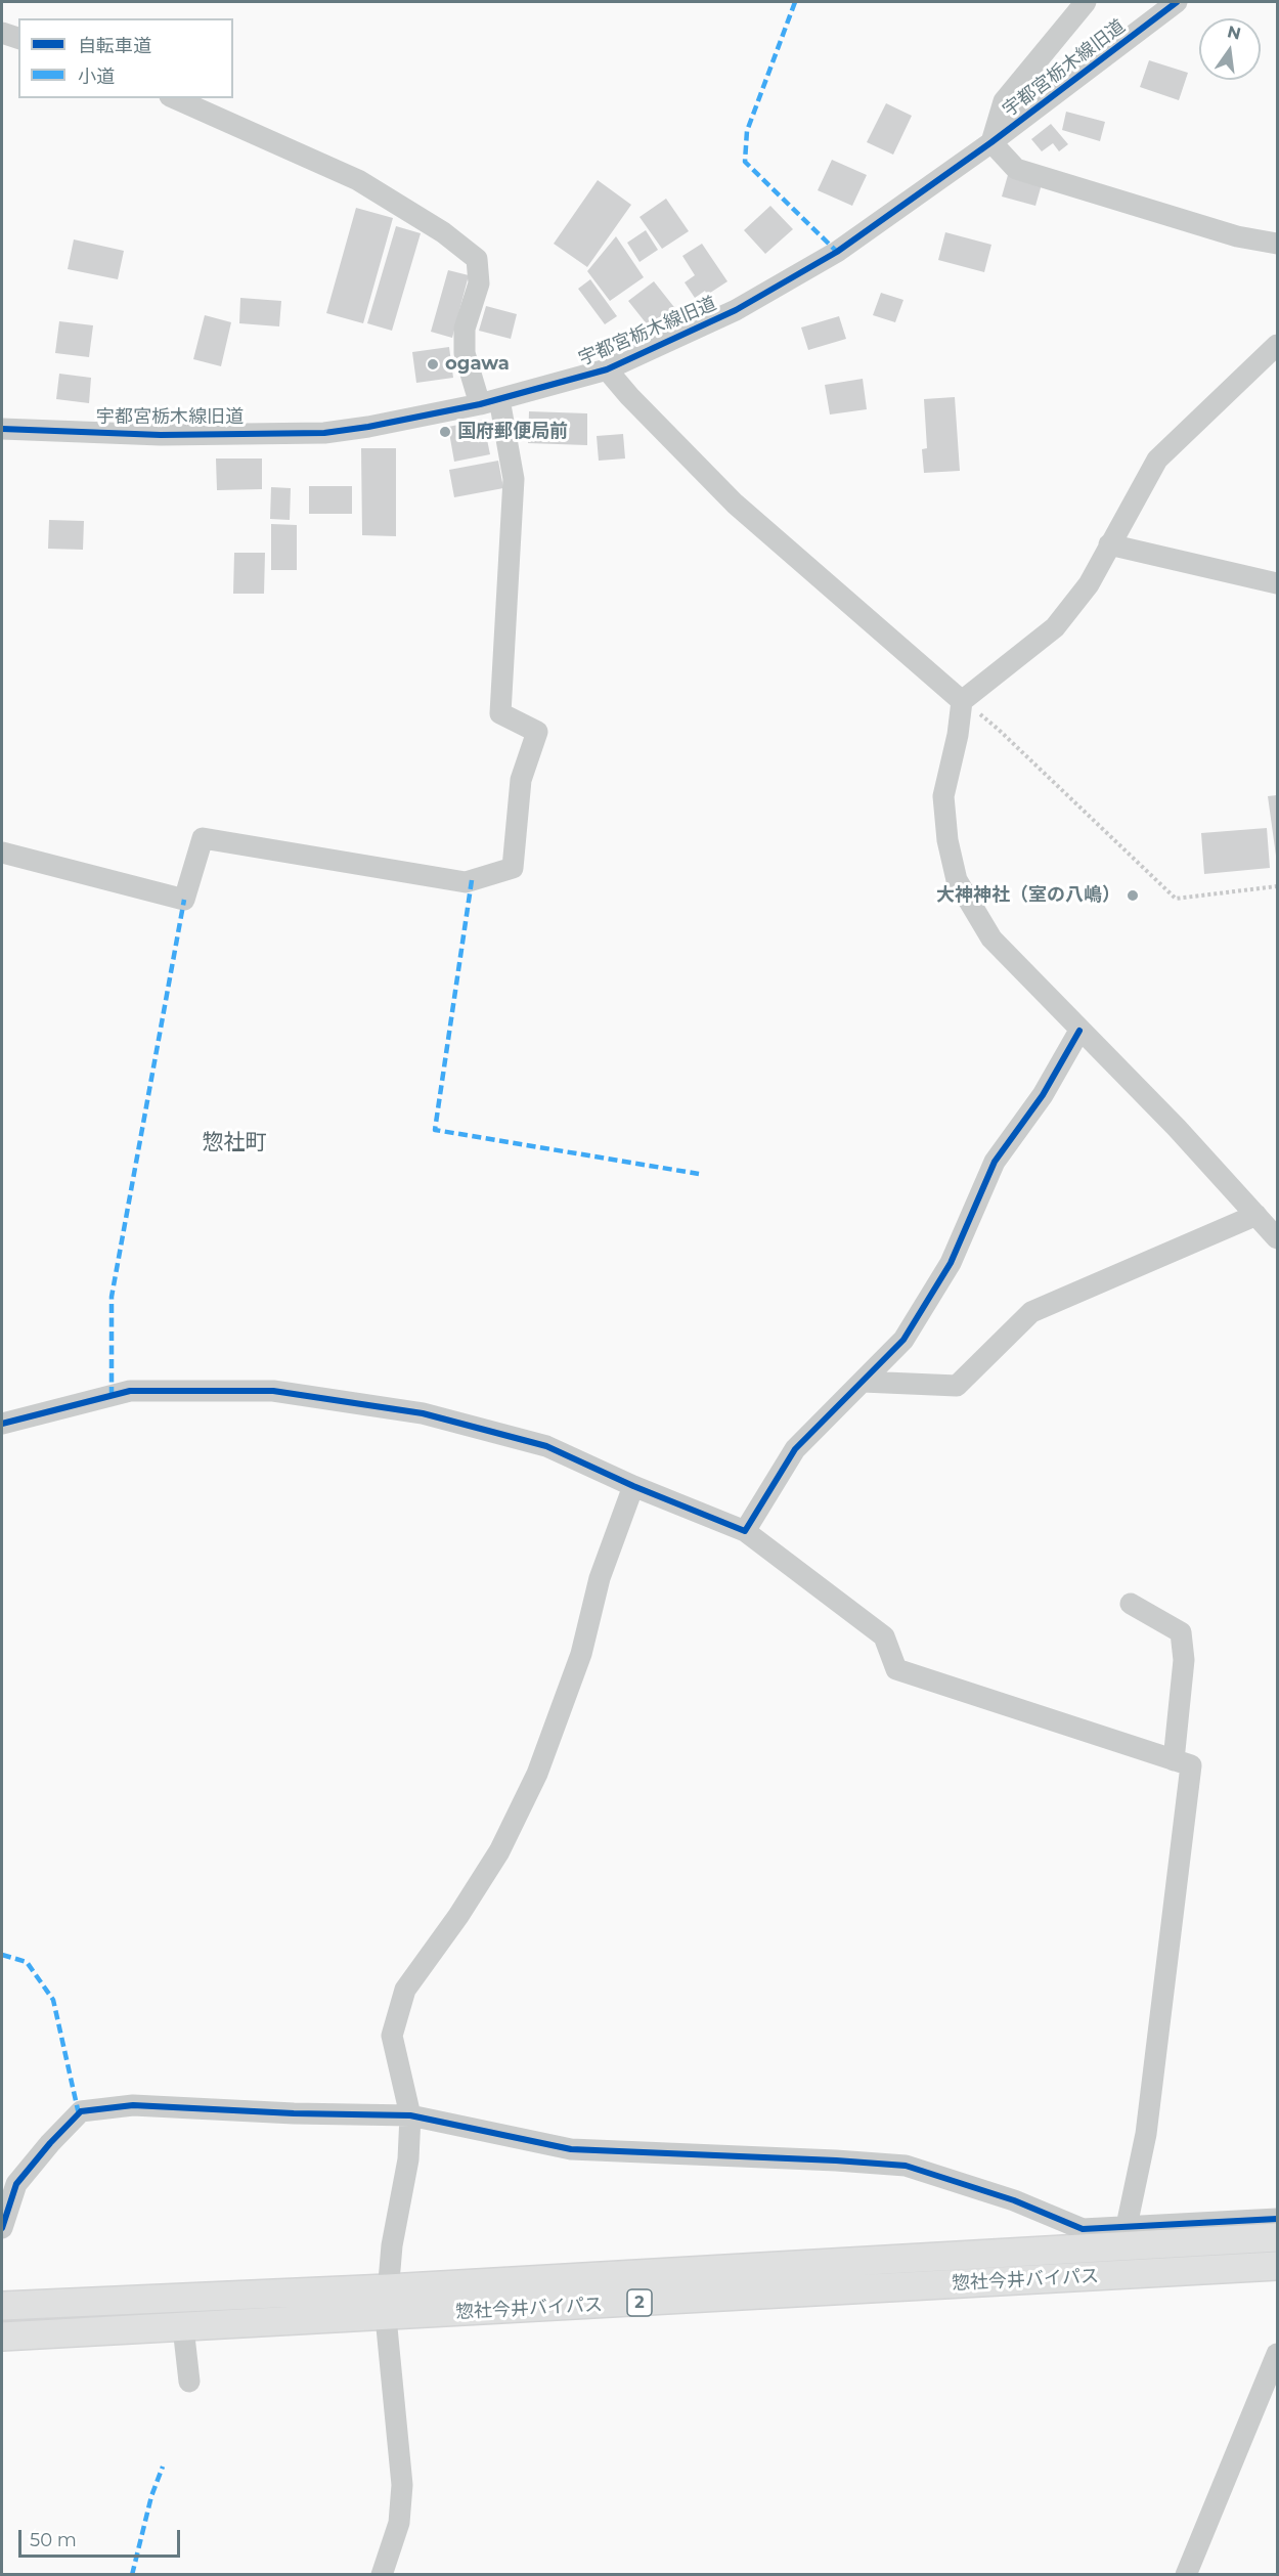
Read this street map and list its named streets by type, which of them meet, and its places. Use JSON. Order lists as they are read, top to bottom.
{
  "streets": {
    "main road": ["惣社今井バイパス", "2"],
    "street": ["宇都宮栃木線旧道"]
  },
  "districts": ["惣社町"],
  "places": ["ogawa", "国府郵便局前", "大神神社（室の八嶋）"],
  "legend": ["自転車道", "小道"],
  "scale_bar": "50 m",
  "north": "top"
}
